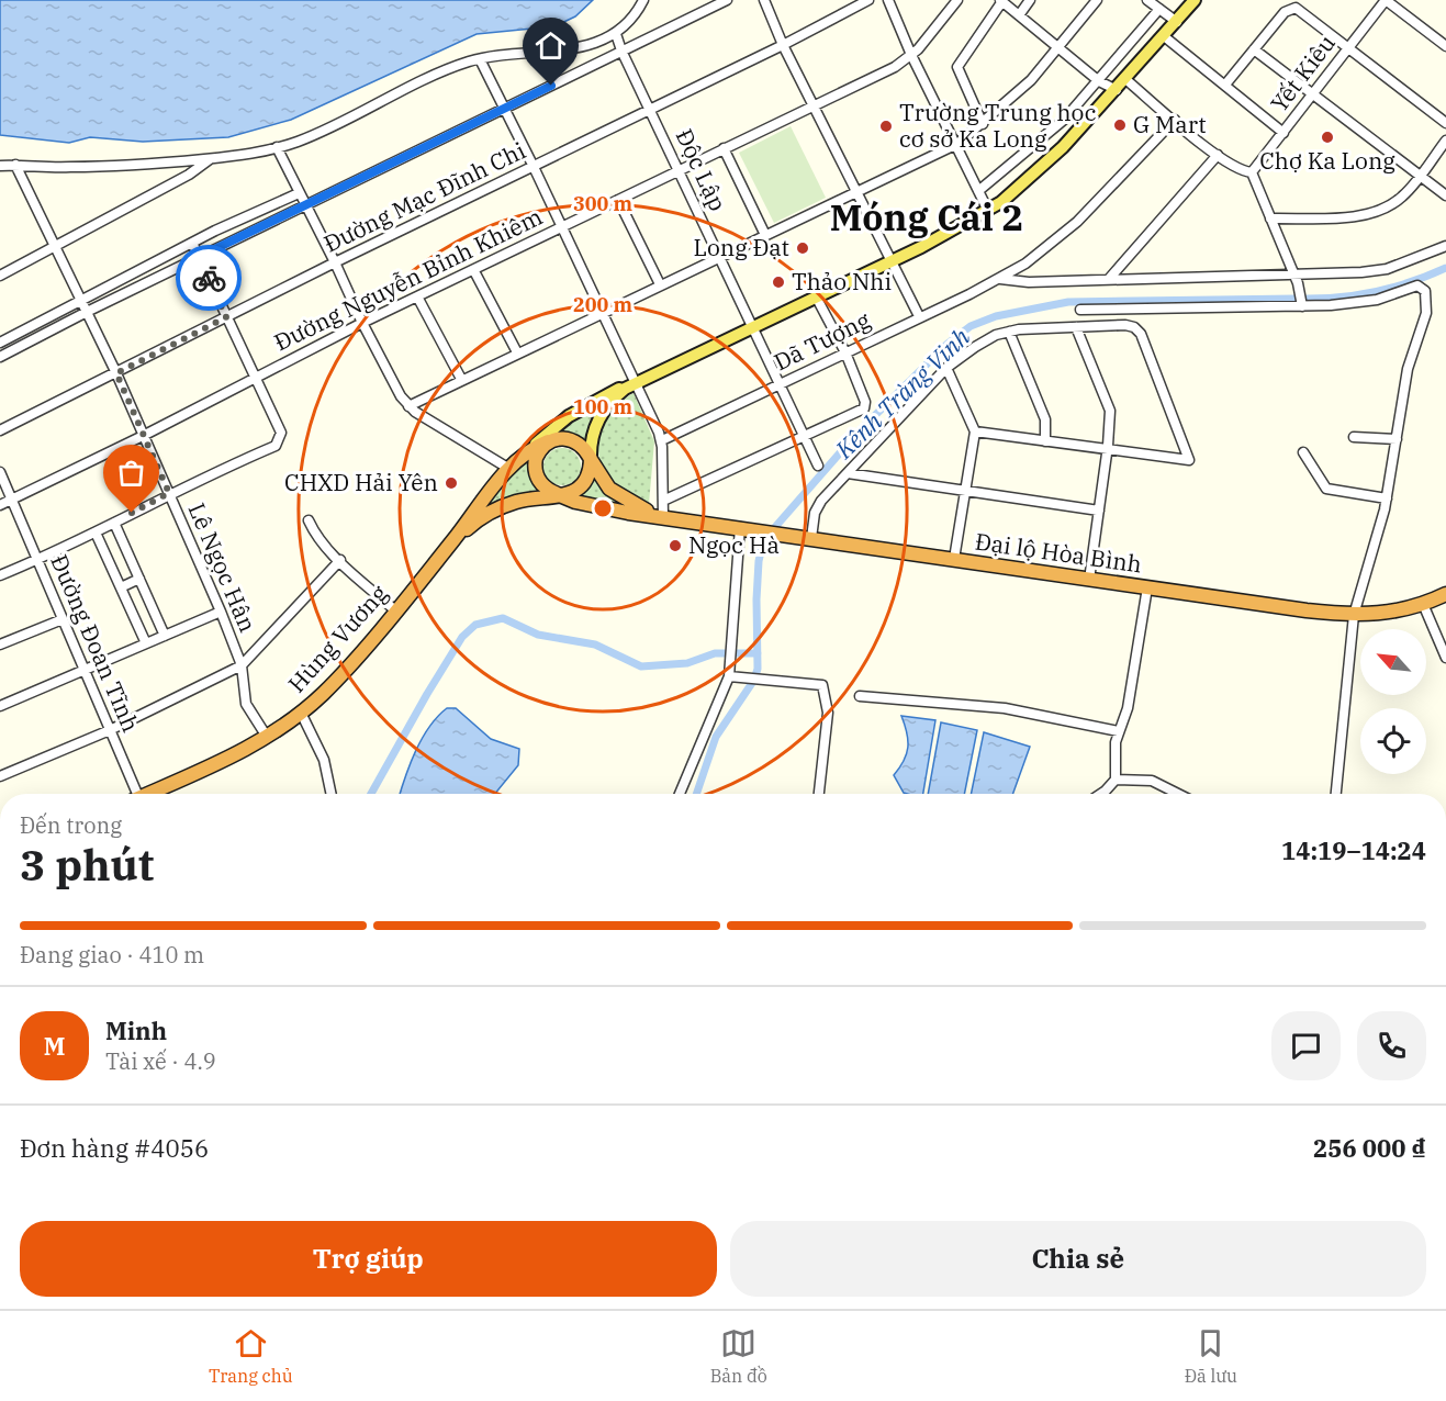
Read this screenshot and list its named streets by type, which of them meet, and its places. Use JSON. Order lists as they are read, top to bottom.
{
  "streets": {
    "highway": ["Đại lộ Hòa Bình", "Hùng Vương"],
    "street": [
      "Yết Kiêu",
      "Độc Lập",
      "Đường Mạc Đĩnh Chi",
      "Đường Nguyễn Bỉnh Khiêm",
      "Dã Tượng",
      "Lê Ngọc Hân",
      "Đường Đoan Tĩnh"
    ]
  },
  "crossings": [
    ["Độc Lập", "Đường Mạc Đĩnh Chi"],
    ["Độc Lập", "Đường Nguyễn Bỉnh Khiêm"],
    ["Độc Lập", "Dã Tượng"],
    ["Đường Mạc Đĩnh Chi", "Lê Ngọc Hân"],
    ["Đường Nguyễn Bỉnh Khiêm", "Lê Ngọc Hân"],
    ["Đường Nguyễn Bỉnh Khiêm", "Đường Đoan Tĩnh"],
    ["Đại lộ Hòa Bình", "Hùng Vương"],
    ["Lê Ngọc Hân", "Hùng Vương"]
  ],
  "districts": ["Móng Cái 2"],
  "water": ["Kênh Tràng Vinh"],
  "places": [
    "G Mart",
    "Trường Trung học cơ sở Ka Long",
    "Chợ Ka Long",
    "Long Đạt",
    "Thảo Nhi",
    "CHXD Hải Yên",
    "Ngọc Hà"
  ],
  "north": "top left",
  "page": {
    "heading": ["3 phút", "Đến trong", "14:19–14:24"],
    "panel": [
      "Minh",
      "Tài xế · 4.9",
      "Đơn hàng #4056",
      "256 000 ₫"
    ],
    "bar": "Đang giao · 410 m",
    "round": "M",
    "buttons": ["Trợ giúp", "Chia sẻ"],
    "tabs": ["Trang chủ", "Bản đồ", "Đã lưu"]
  },
  "rings": ["300 m", "200 m", "100 m"]
}
